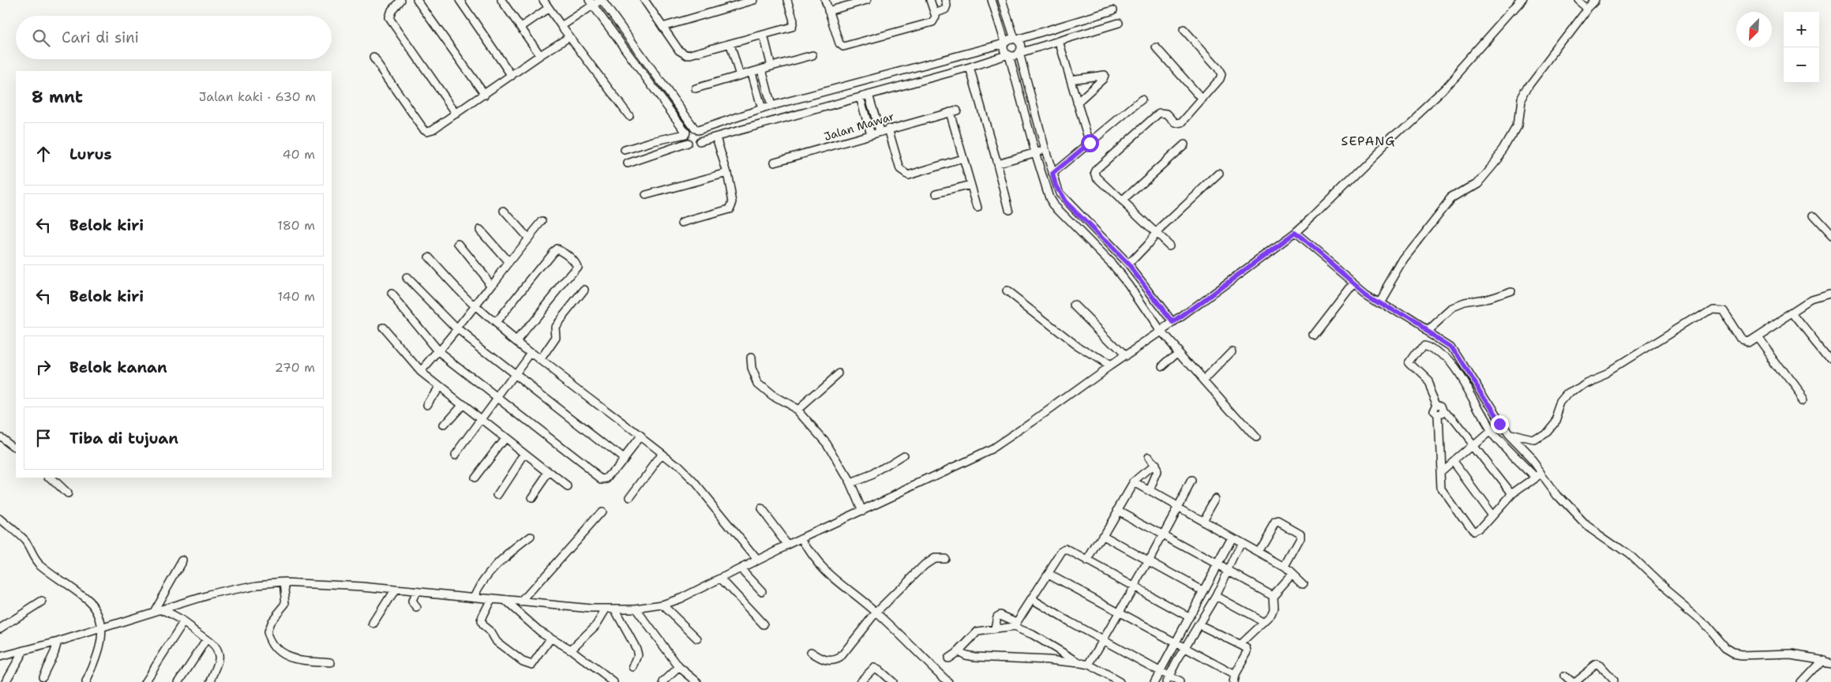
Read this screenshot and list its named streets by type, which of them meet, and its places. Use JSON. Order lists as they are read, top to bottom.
{
  "streets": {
    "street": ["Jalan Mawar"]
  },
  "districts": ["SEPANG"],
  "north": "bottom left",
  "page": {
    "map_buttons": ["+", "−"],
    "search": "Cari di sini",
    "heading": ["8 mnt", "Jalan kaki · 630 m"],
    "list": [
      ["Lurus", "40 m"],
      ["Belok kiri", "180 m"],
      ["Belok kiri", "140 m"],
      ["Belok kanan", "270 m"],
      "Tiba di tujuan"
    ]
  }
}
